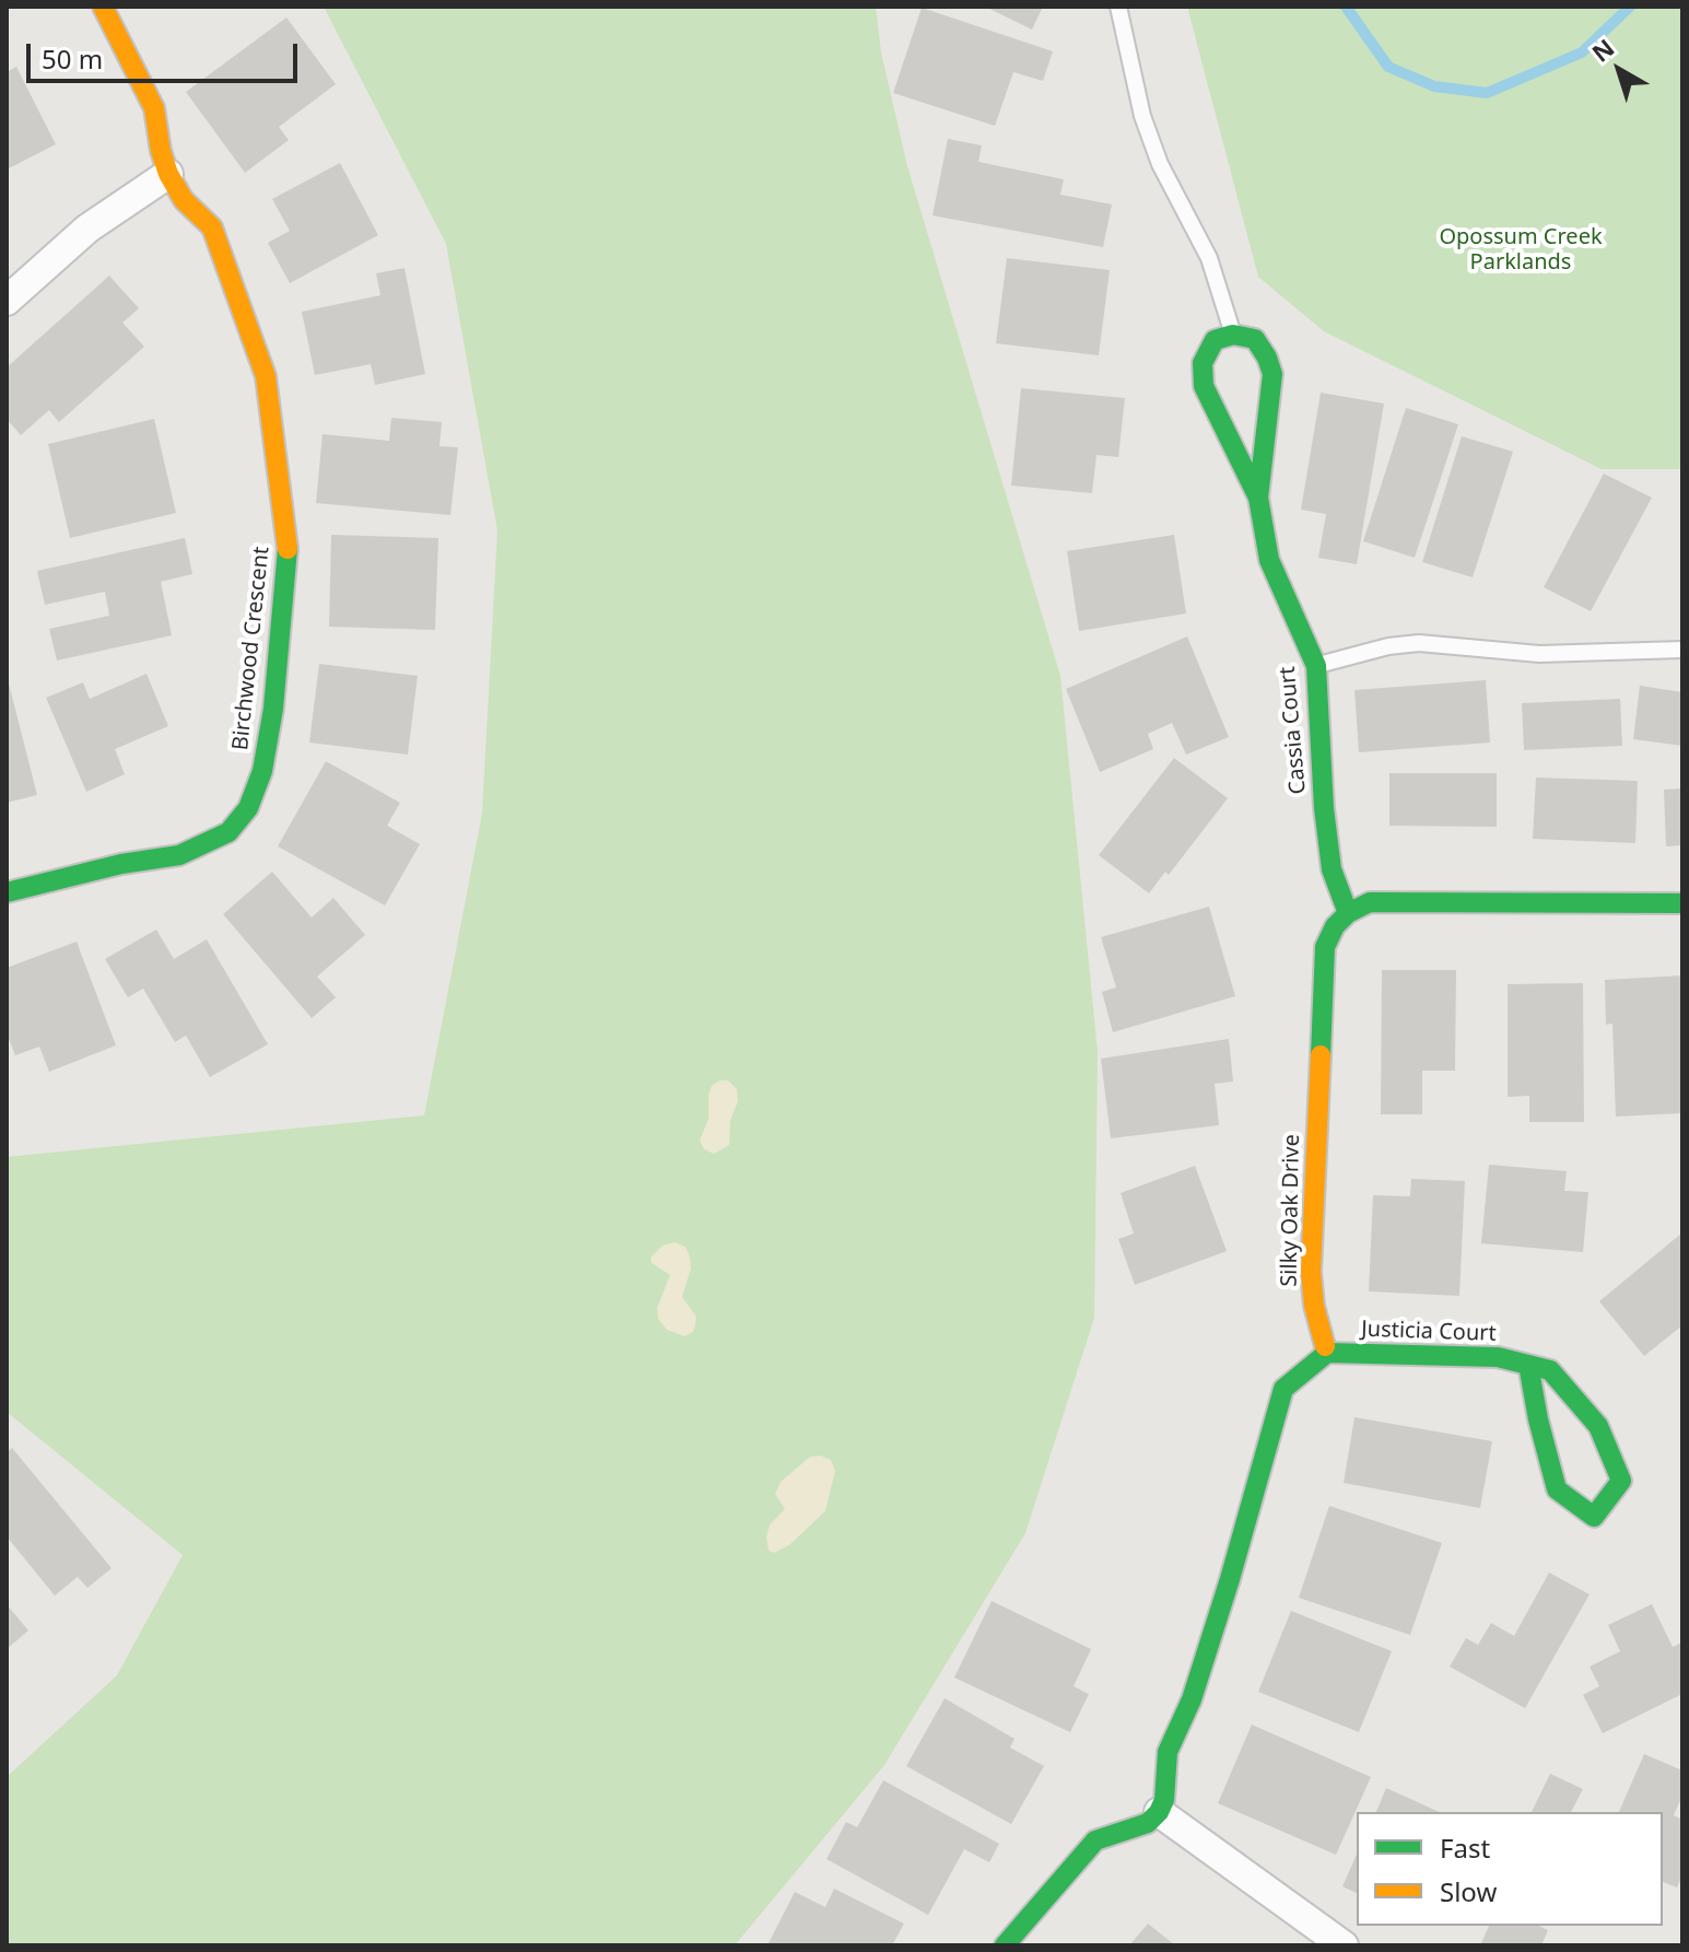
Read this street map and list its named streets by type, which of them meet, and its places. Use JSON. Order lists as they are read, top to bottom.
{
  "streets": {
    "street": [
      "Birchwood Crescent",
      "Cassia Court",
      "Silky Oak Drive",
      "Justicia Court"
    ]
  },
  "crossings": [
    ["Cassia Court", "Silky Oak Drive"],
    ["Silky Oak Drive", "Justicia Court"]
  ],
  "parks": ["Opossum Creek Parklands"],
  "legend": ["Fast", "Slow"],
  "scale_bar": "50 m",
  "north": "top left"
}
